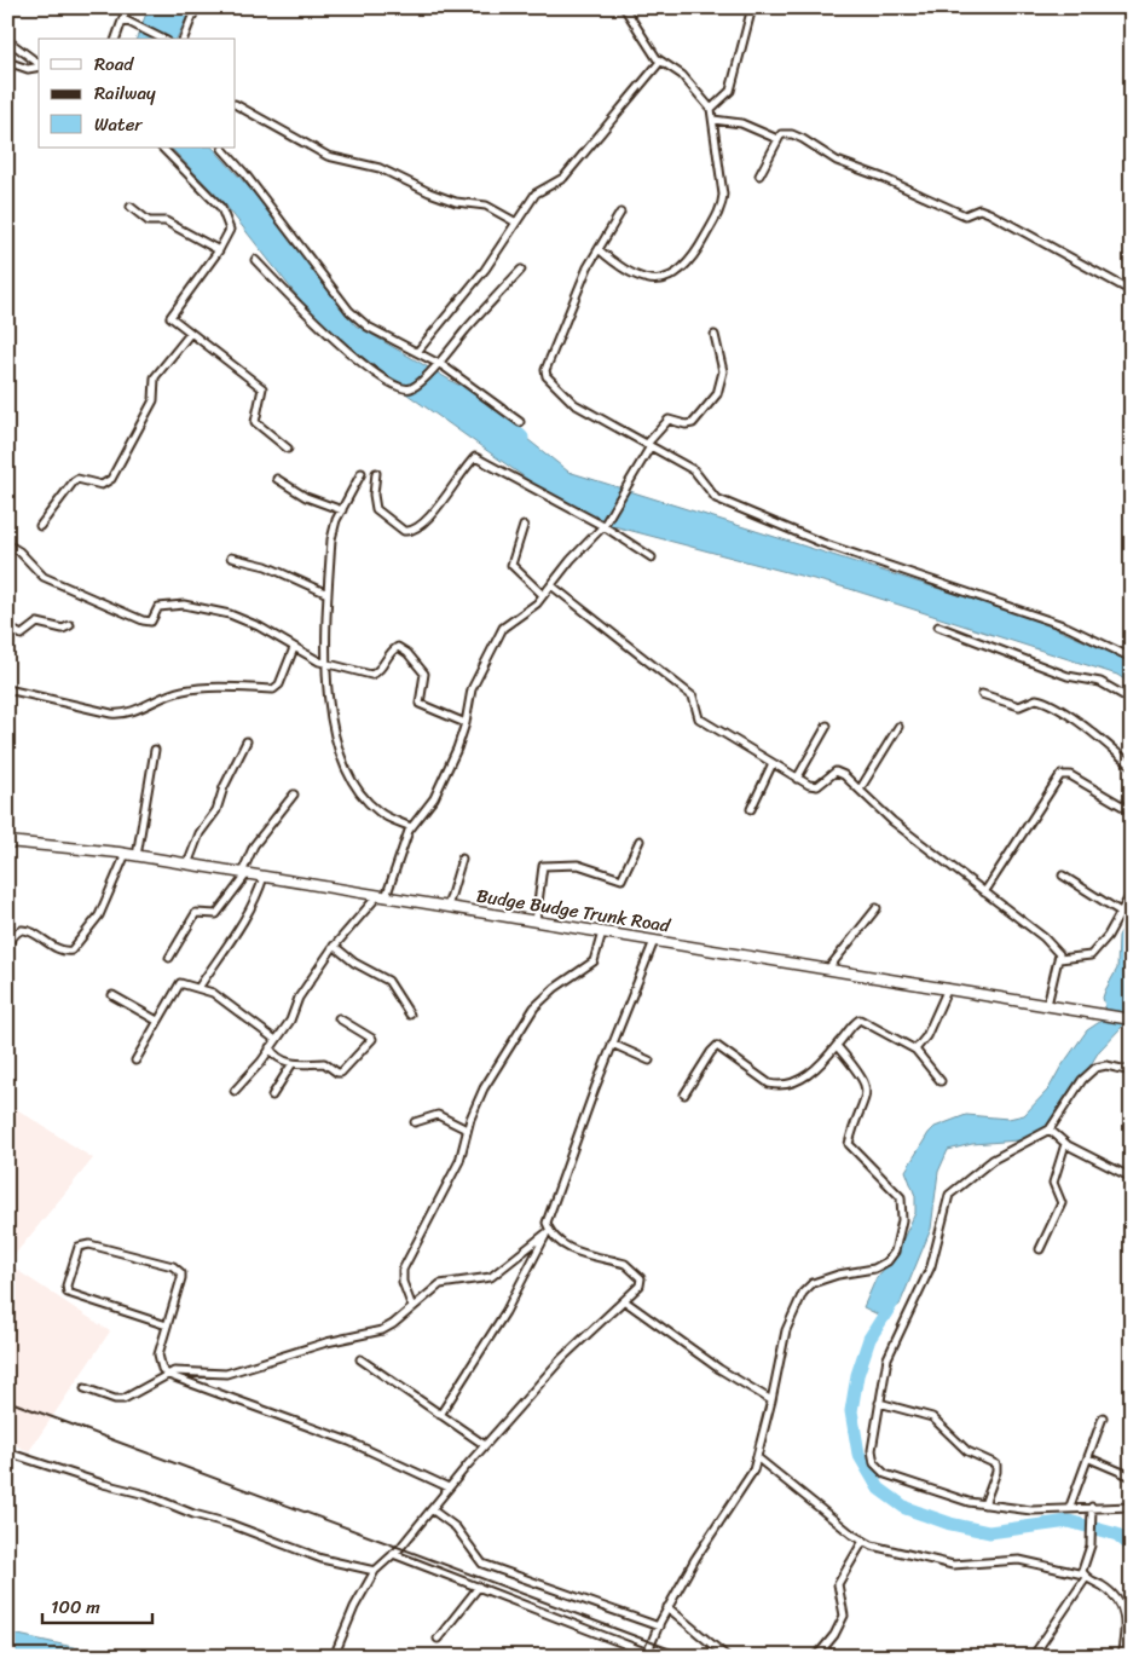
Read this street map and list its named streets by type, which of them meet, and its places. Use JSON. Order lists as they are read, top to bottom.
{
  "streets": {
    "main road": ["Budge Budge Trunk Road"]
  },
  "legend": ["Road", "Railway", "Water"],
  "scale_bar": "100 m"
}
